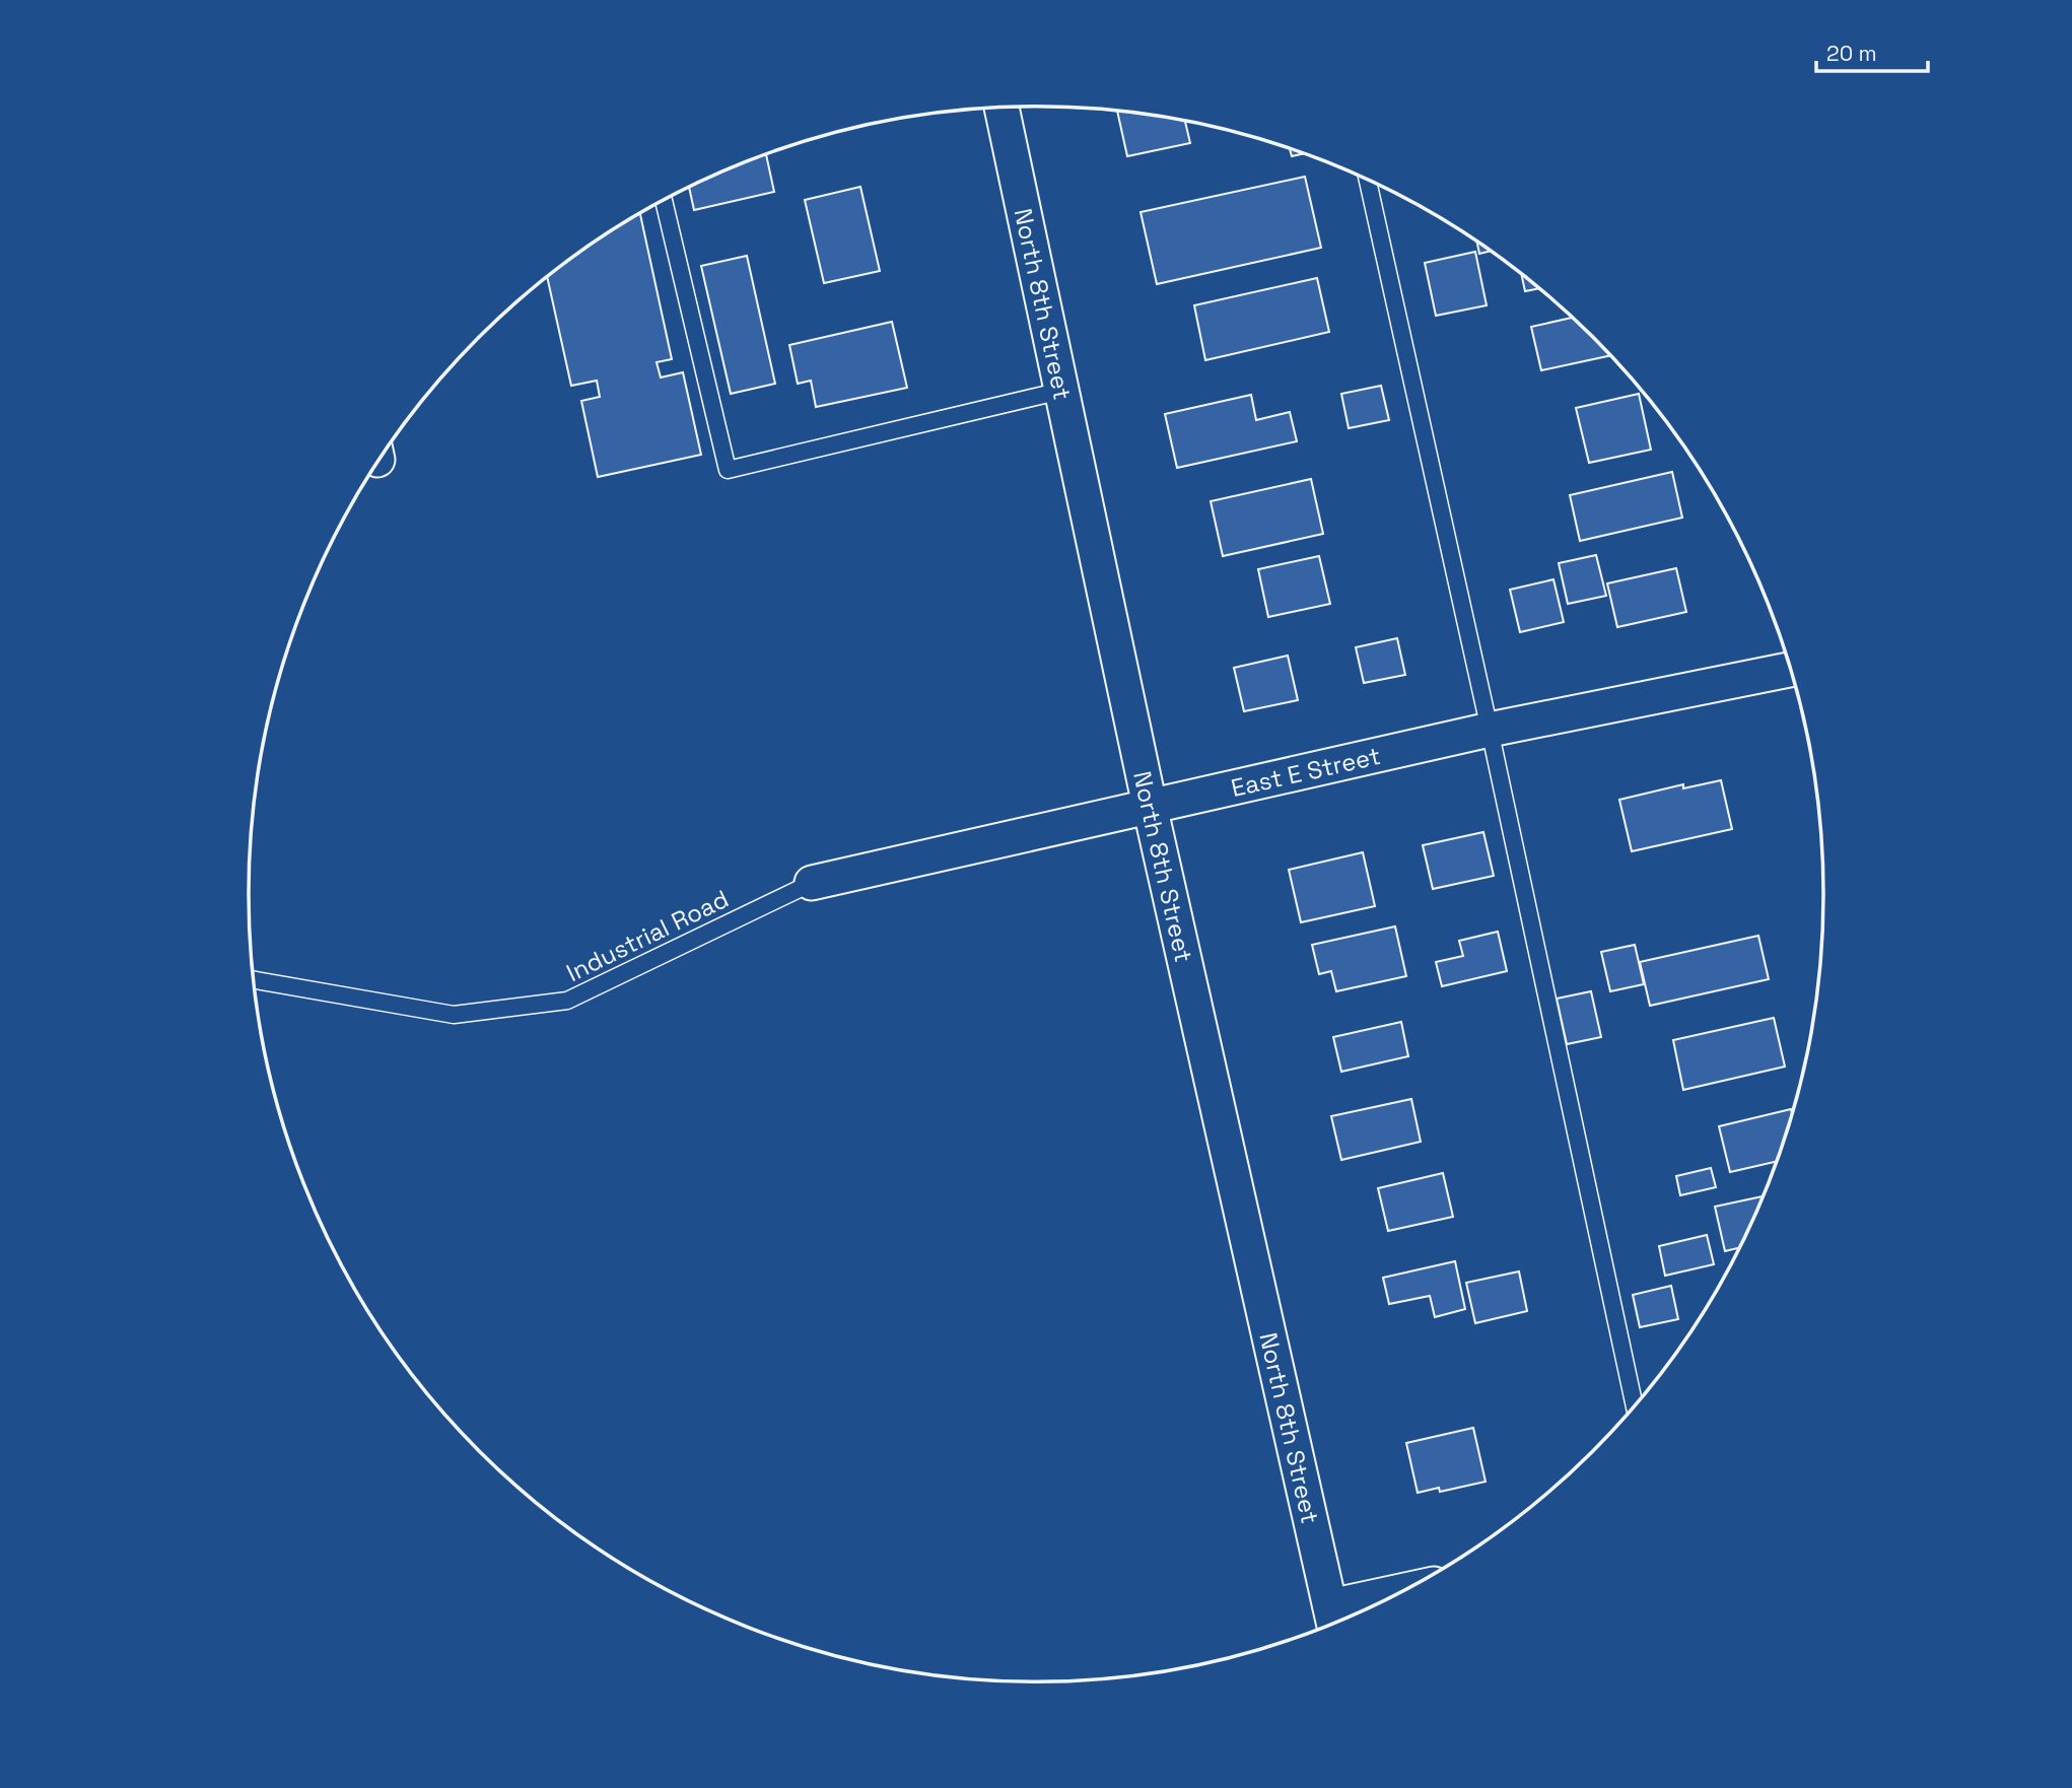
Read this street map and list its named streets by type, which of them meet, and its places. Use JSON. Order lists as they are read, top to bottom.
{
  "streets": {
    "street": ["North 8th Street", "East E Street"],
    "lane": ["Industrial Road"]
  },
  "crossings": [
    ["North 8th Street", "East E Street"],
    ["East E Street", "Industrial Road"]
  ],
  "scale_bar": "20 m"
}
